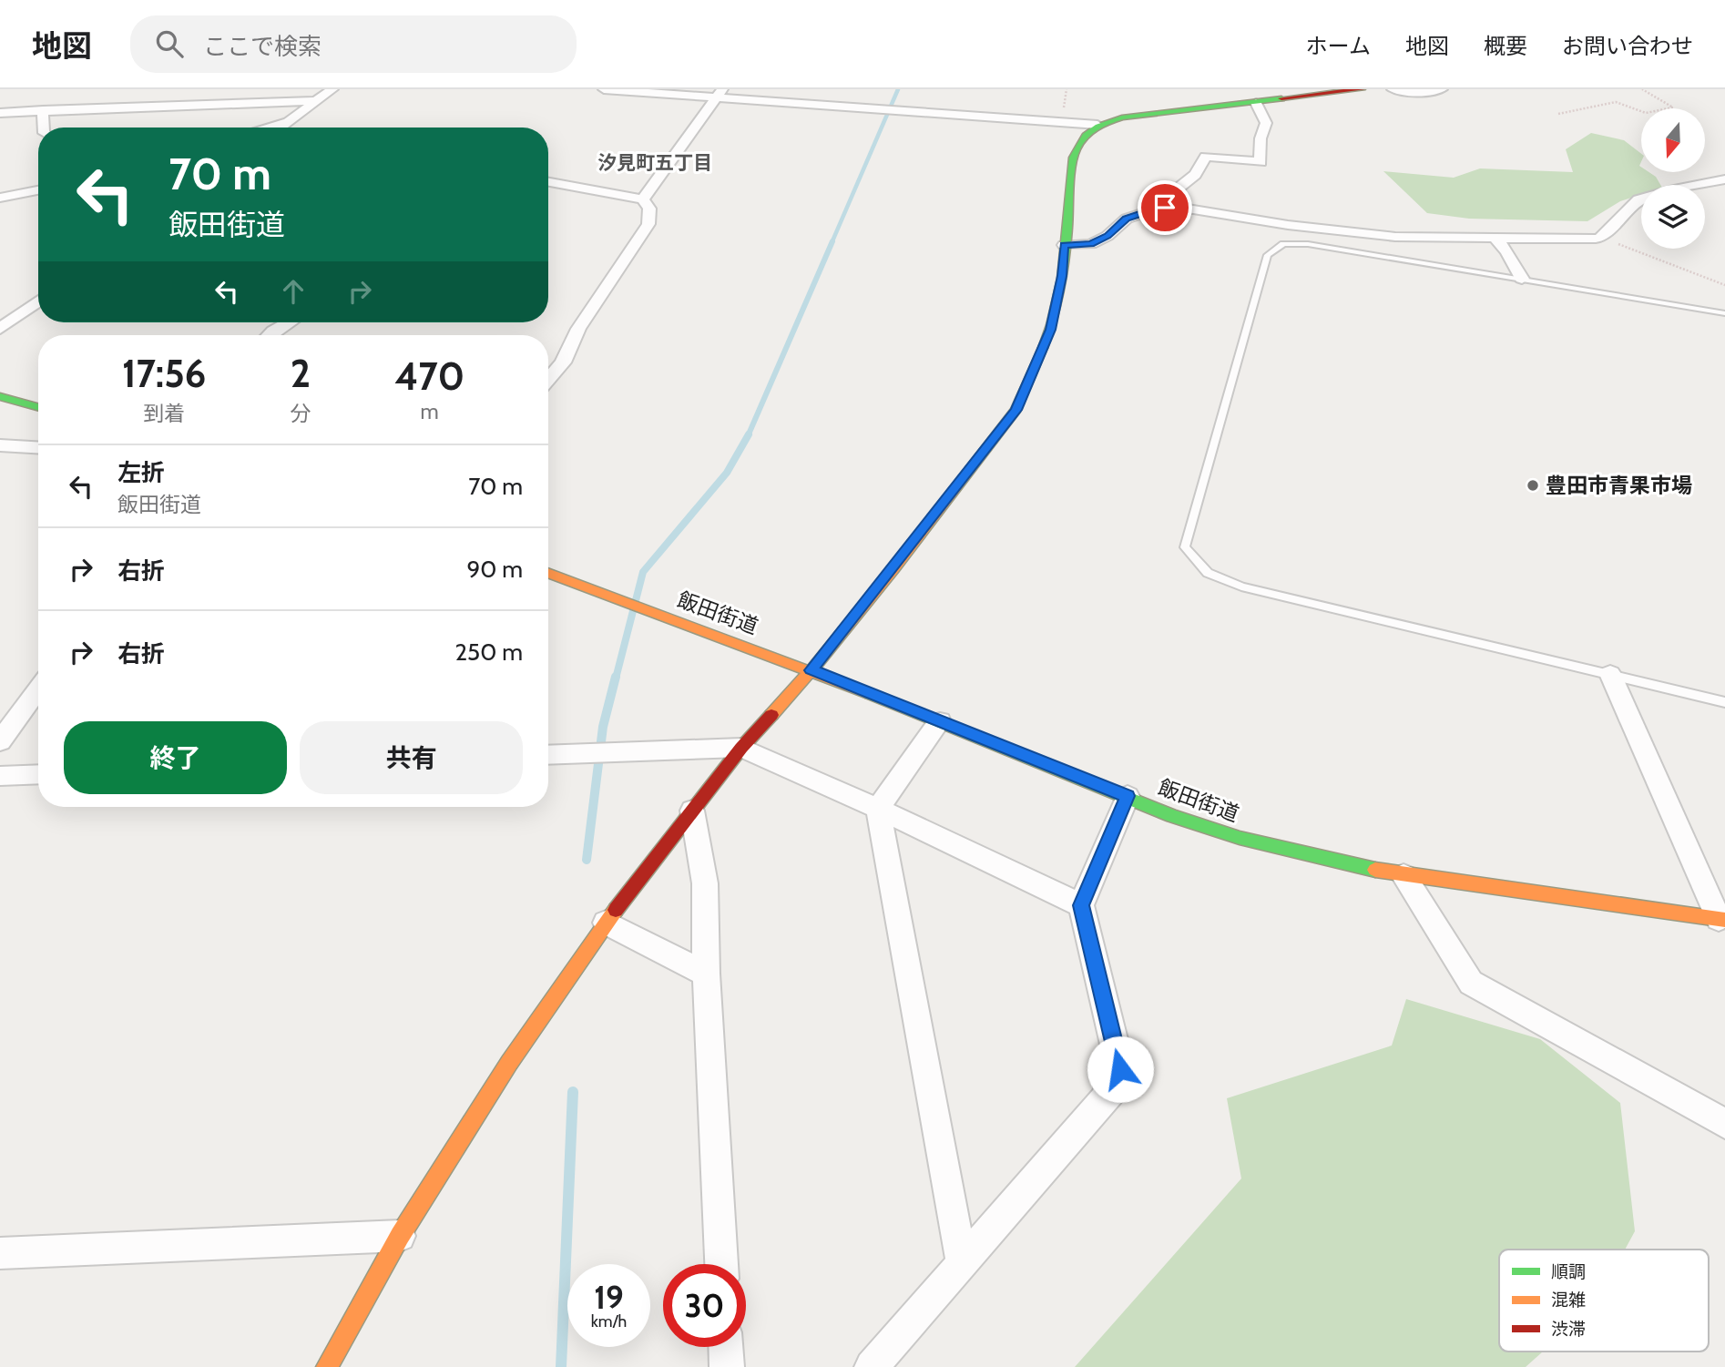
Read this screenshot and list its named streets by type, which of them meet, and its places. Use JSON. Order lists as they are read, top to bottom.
{
  "streets": {
    "street": ["飯田街道"]
  },
  "districts": ["汐見町五丁目"],
  "places": ["豊田市青果市場"],
  "legend": ["順調", "混雑", "渋滞"],
  "north": "bottom",
  "page": {
    "header": "地図",
    "search": "ここで検索",
    "nav": [
      "ホーム",
      "地図",
      "概要",
      "お問い合わせ"
    ],
    "turn": ["70 m", "飯田街道"],
    "eta": [
      "17:56",
      "到着",
      "2",
      "分",
      "470",
      "m"
    ],
    "list": [
      {
        "name": "左折",
        "note": "飯田街道",
        "value": "70 m"
      },
      {
        "name": "右折",
        "value": "90 m"
      },
      {
        "name": "右折",
        "value": "250 m"
      }
    ],
    "buttons": ["終了", "共有"],
    "speed": "19 km/h",
    "limit": "30"
  }
}
